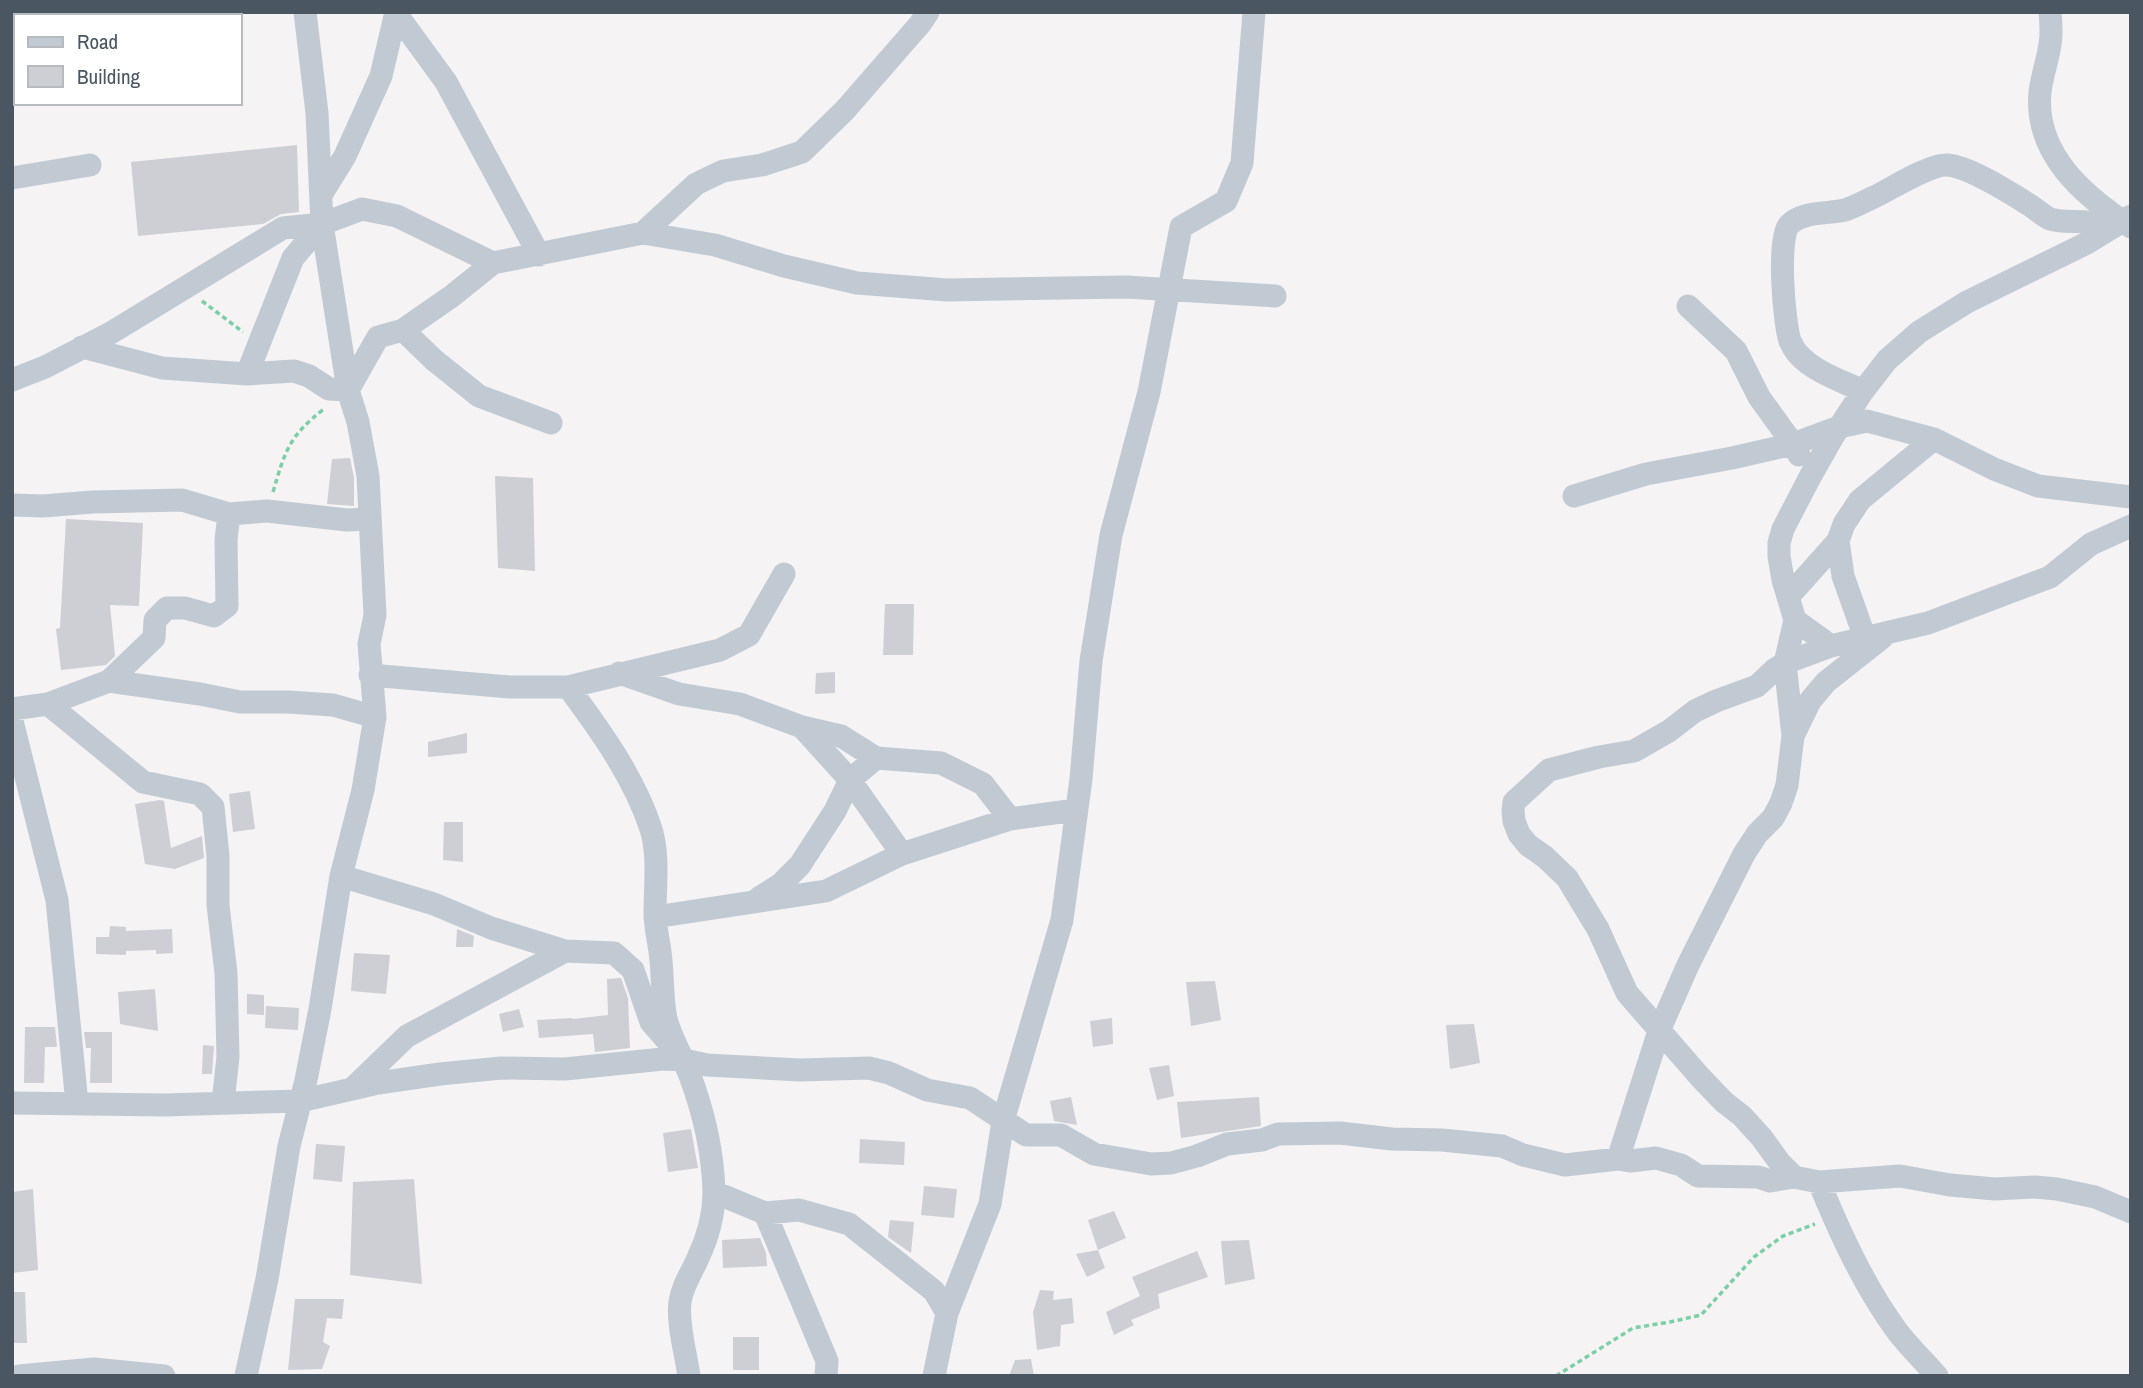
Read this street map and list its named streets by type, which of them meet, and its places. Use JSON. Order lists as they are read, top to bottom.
{
  "legend": ["Road", "Building"]
}
